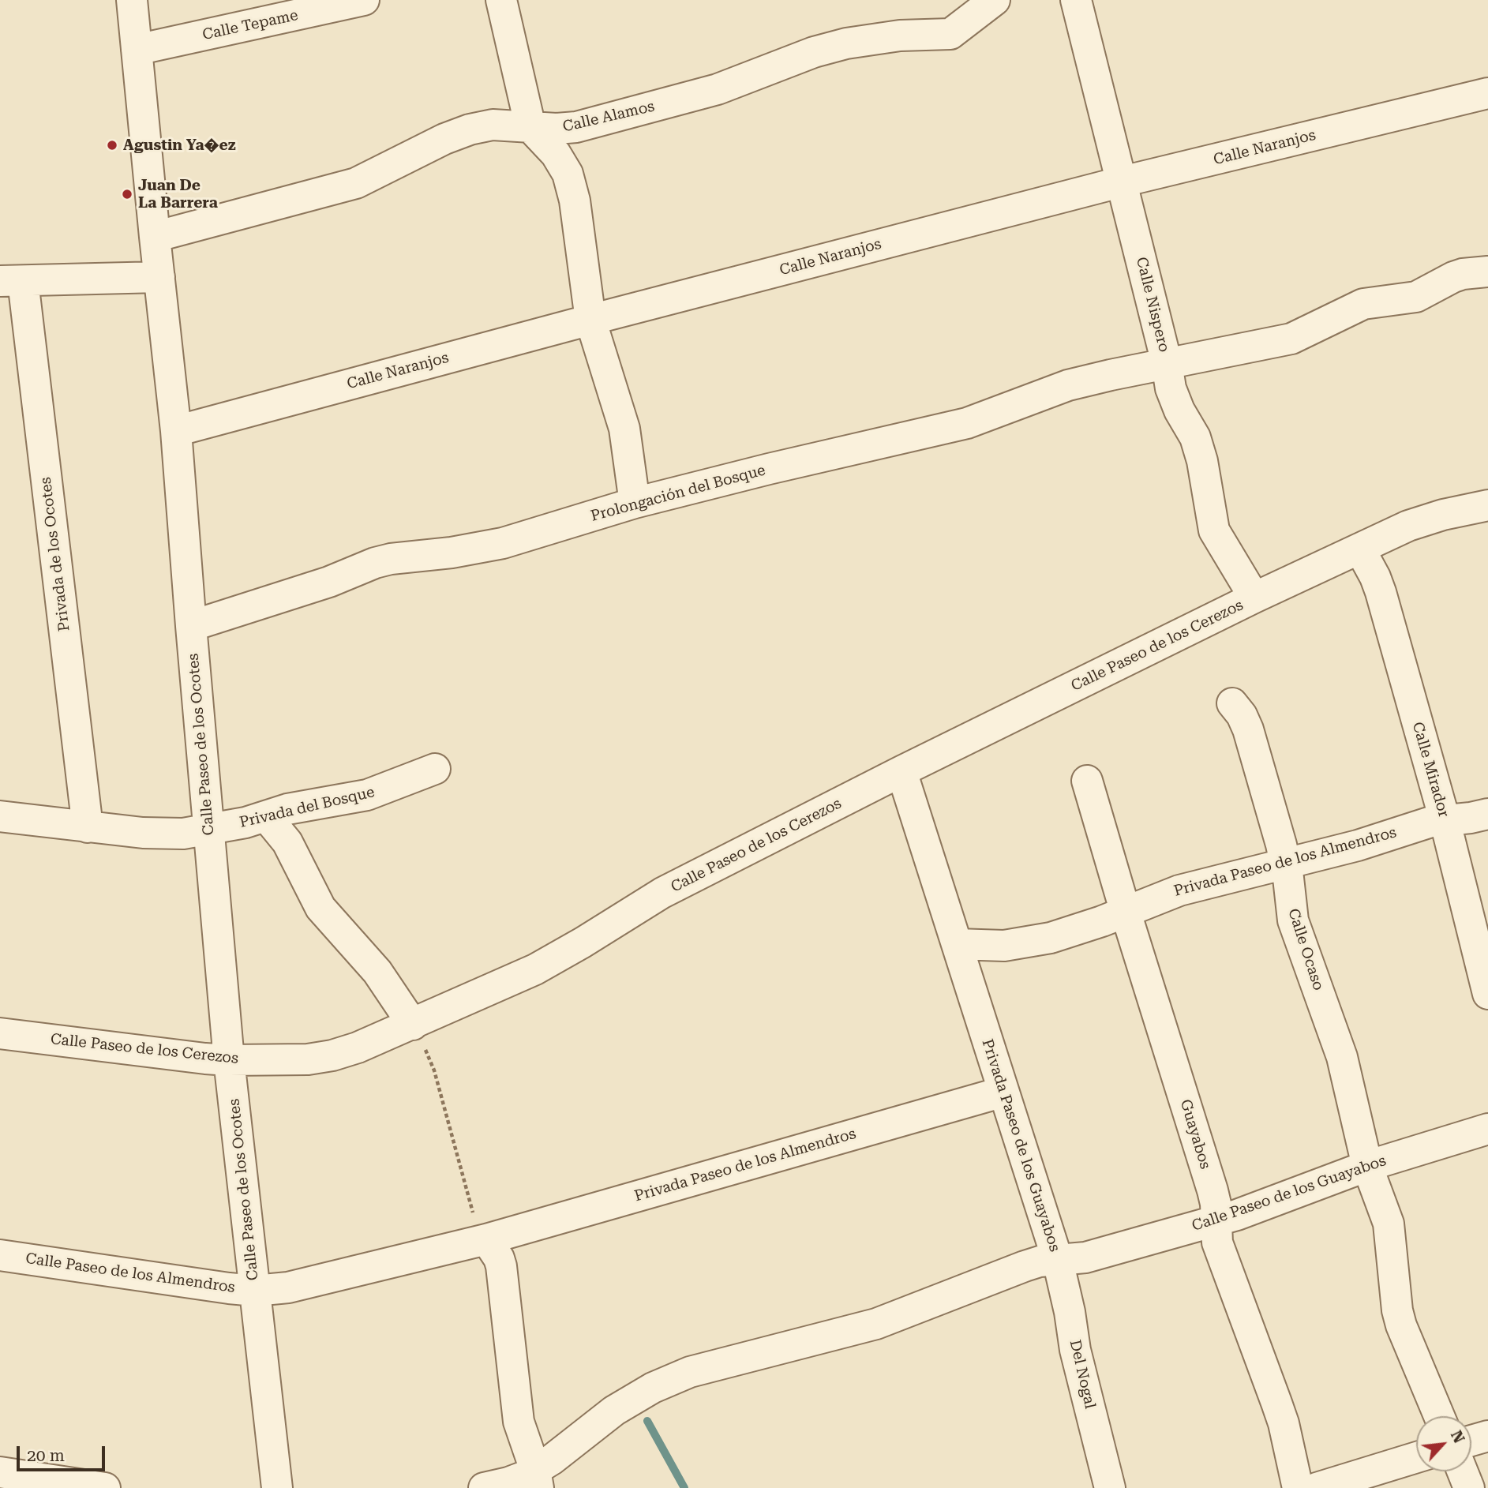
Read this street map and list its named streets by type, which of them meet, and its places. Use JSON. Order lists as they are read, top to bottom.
{
  "streets": {
    "street": [
      "Calle Tepame",
      "Calle Alamos",
      "Calle Naranjos",
      "Calle Nispero",
      "Prolongación del Bosque",
      "Privada de los Ocotes",
      "Calle Paseo de los Cerezos",
      "Calle Paseo de los Ocotes",
      "Calle Mirador",
      "Privada del Bosque",
      "Privada Paseo de los Almendros",
      "Calle Ocaso",
      "Guayabos",
      "Privada Paseo de los Guayabos",
      "Calle Paseo de los Guayabos",
      "Calle Paseo de los Almendros",
      "Del Nogal"
    ]
  },
  "crossings": [
    ["Calle Tepame", "Calle Paseo de los Ocotes"],
    ["Calle Alamos", "Calle Paseo de los Ocotes"],
    ["Calle Naranjos", "Calle Nispero"],
    ["Calle Naranjos", "Calle Paseo de los Ocotes"],
    ["Calle Nispero", "Prolongación del Bosque"],
    ["Calle Nispero", "Calle Paseo de los Cerezos"],
    ["Prolongación del Bosque", "Calle Paseo de los Ocotes"],
    ["Privada de los Ocotes", "Privada del Bosque"],
    ["Calle Paseo de los Cerezos", "Calle Paseo de los Ocotes"],
    ["Calle Paseo de los Cerezos", "Calle Mirador"],
    ["Calle Paseo de los Cerezos", "Privada Paseo de los Guayabos"],
    ["Calle Paseo de los Ocotes", "Privada del Bosque"],
    ["Calle Paseo de los Ocotes", "Calle Paseo de los Almendros"],
    ["Calle Mirador", "Privada Paseo de los Almendros"],
    ["Privada Paseo de los Almendros", "Calle Ocaso"],
    ["Privada Paseo de los Almendros", "Guayabos"],
    ["Privada Paseo de los Almendros", "Privada Paseo de los Guayabos"],
    ["Privada Paseo de los Almendros", "Calle Paseo de los Almendros"],
    ["Calle Ocaso", "Calle Paseo de los Guayabos"],
    ["Guayabos", "Calle Paseo de los Guayabos"],
    ["Privada Paseo de los Guayabos", "Calle Paseo de los Guayabos"],
    ["Privada Paseo de los Guayabos", "Del Nogal"],
    ["Calle Paseo de los Guayabos", "Del Nogal"]
  ],
  "places": ["Agustin Ya�ez", "Juan De La Barrera"],
  "scale_bar": "20 m",
  "north": "top right"
}
